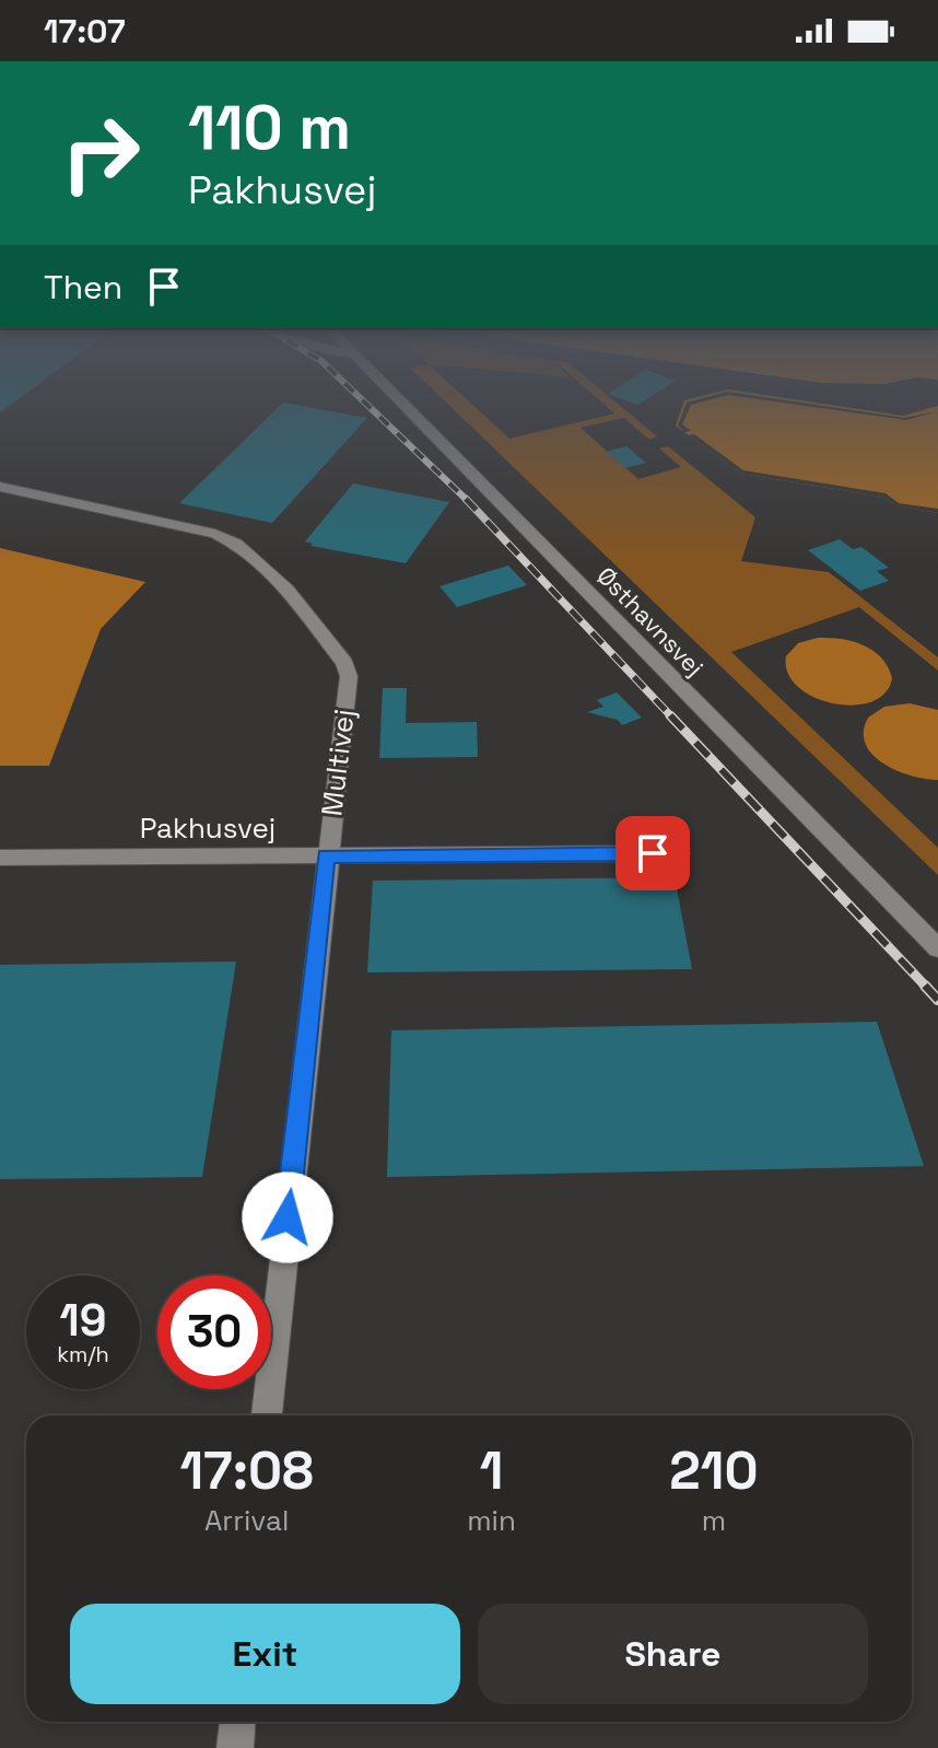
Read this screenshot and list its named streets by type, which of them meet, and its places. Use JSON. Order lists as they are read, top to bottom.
{
  "streets": {
    "street": ["Østhavnsvej", "Multivej", "Pakhusvej"]
  },
  "crossings": [
    ["Multivej", "Pakhusvej"]
  ],
  "page": {
    "status": "17:07",
    "turn": ["110 m", "Pakhusvej"],
    "then": "Then",
    "speed": "19 km/h",
    "limit": "30",
    "eta": [
      "17:08",
      "Arrival",
      "1",
      "min",
      "210",
      "m"
    ],
    "buttons": ["Exit", "Share"]
  }
}
